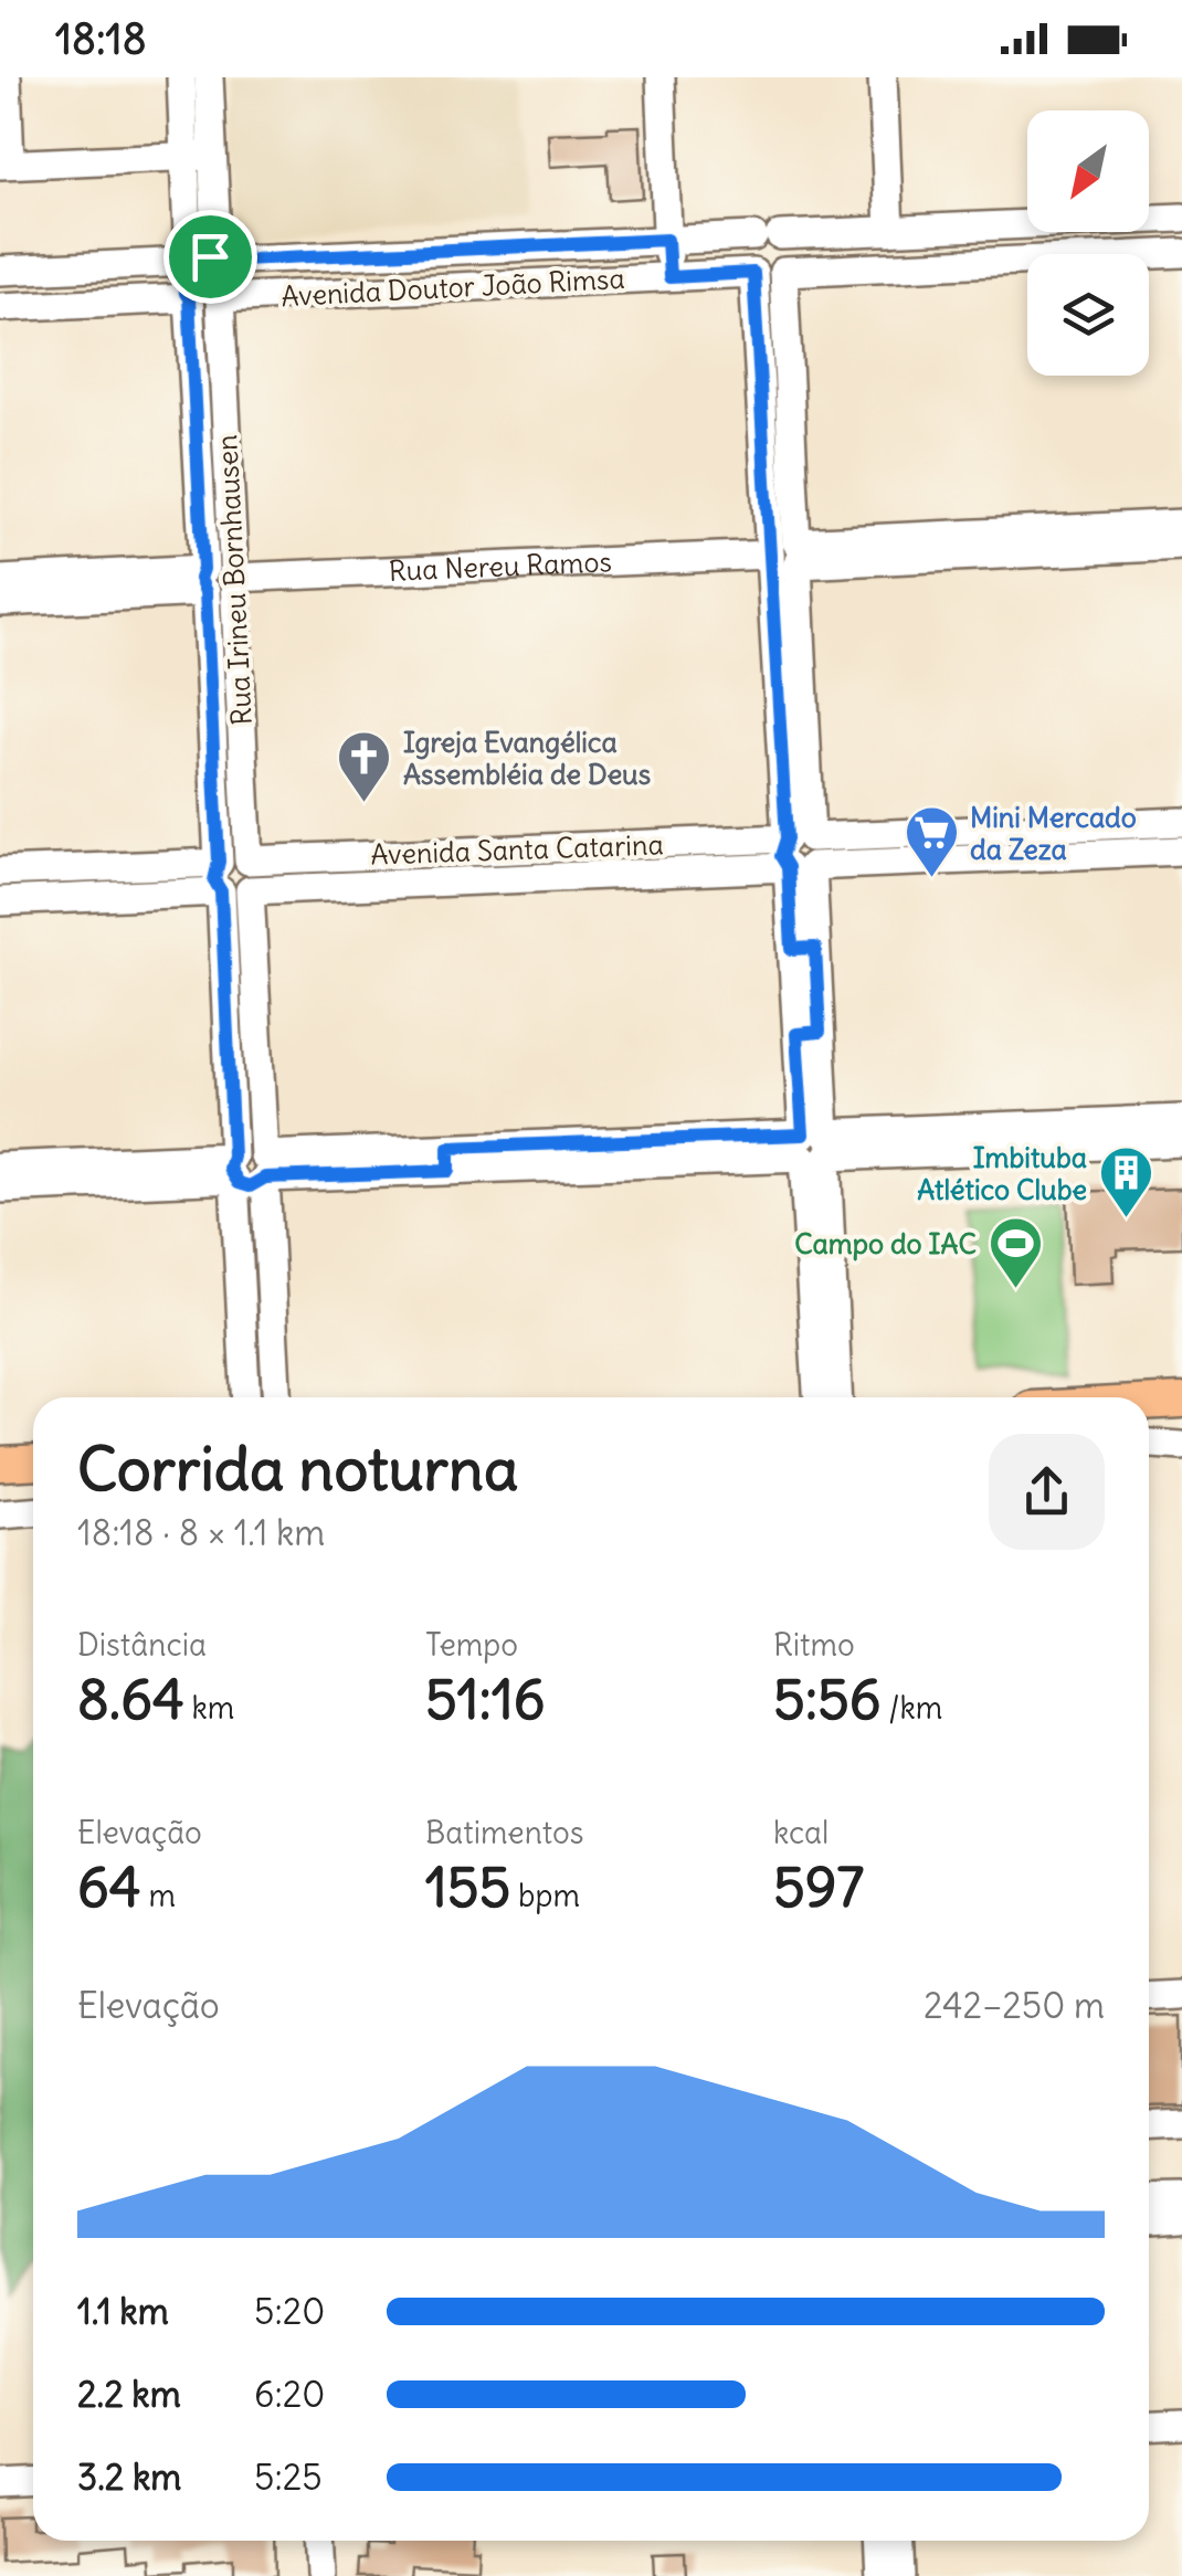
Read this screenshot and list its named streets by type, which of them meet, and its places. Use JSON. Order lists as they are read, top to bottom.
{
  "streets": {
    "street": [
      "Avenida Doutor João Rimsa",
      "Rua Nereu Ramos",
      "Rua Irineu Bornhausen",
      "Avenida Santa Catarina"
    ]
  },
  "crossings": [
    ["Avenida Doutor João Rimsa", "Rua Irineu Bornhausen"],
    ["Rua Nereu Ramos", "Rua Irineu Bornhausen"],
    ["Rua Irineu Bornhausen", "Avenida Santa Catarina"]
  ],
  "places": {
    "church": ["Igreja Evangélica Assembléia de Deus"],
    "supermarket": ["Mini Mercado da Zeza"],
    "building": ["Imbituba Atlético Clube"],
    "sports": ["Campo do IAC"]
  },
  "north": "bottom left",
  "page": {
    "status": "18:18",
    "heading": ["Corrida noturna", "18:18 · 8 × 1.1 km"],
    "stats": [
      ["Distância", "8.64 km"],
      ["Tempo", "51:16"],
      ["Ritmo", "5:56 /km"],
      ["Elevação", "64 m"],
      ["Batimentos", "155 bpm"],
      ["kcal", "597"]
    ],
    "chart": ["Elevação", "242–250 m"],
    "list": [
      {
        "name": "1.1 km",
        "note": "5:20"
      },
      {
        "name": "2.2 km",
        "note": "6:20"
      },
      {
        "name": "3.2 km",
        "note": "5:25"
      }
    ]
  }
}
